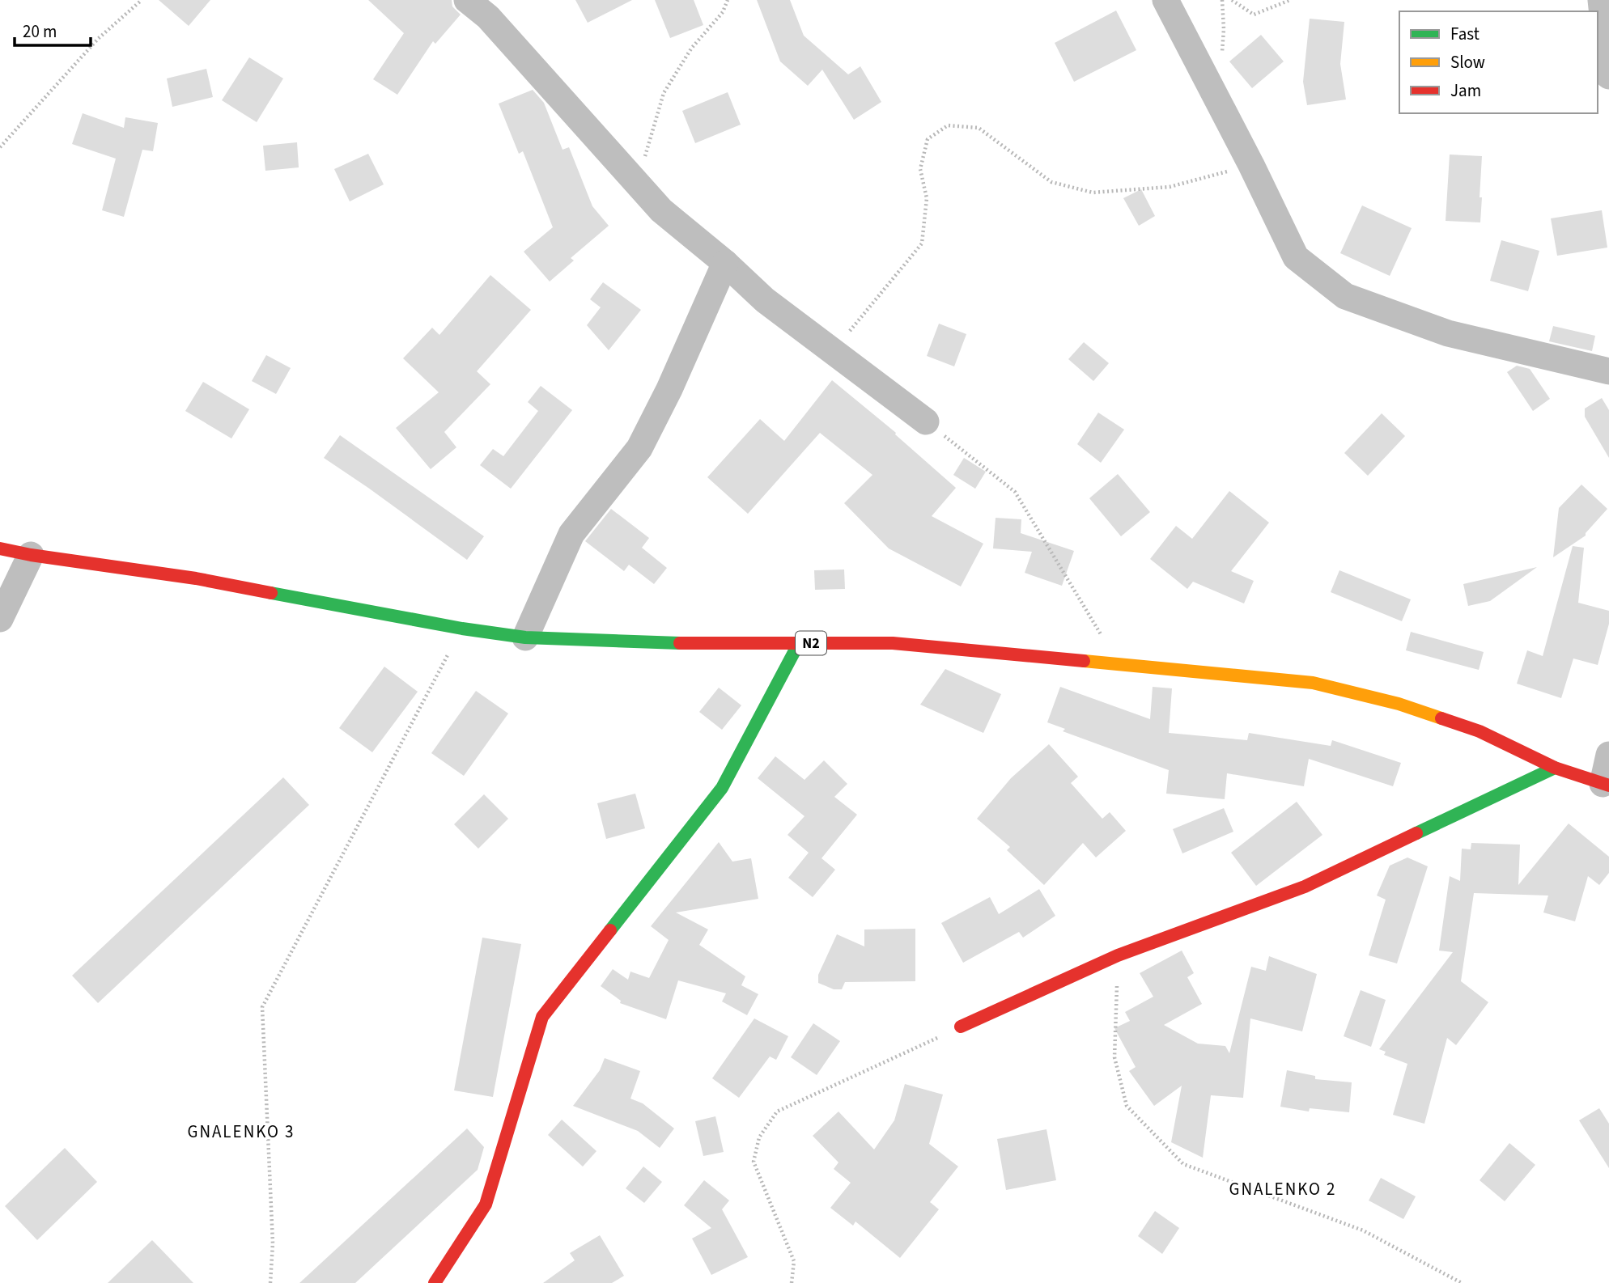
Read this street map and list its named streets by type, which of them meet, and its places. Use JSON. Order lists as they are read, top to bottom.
{
  "streets": {
    "main road": ["N2"]
  },
  "districts": ["GNALENKO 3", "GNALENKO 2"],
  "legend": ["Fast", "Slow", "Jam"],
  "scale_bar": "20 m"
}
